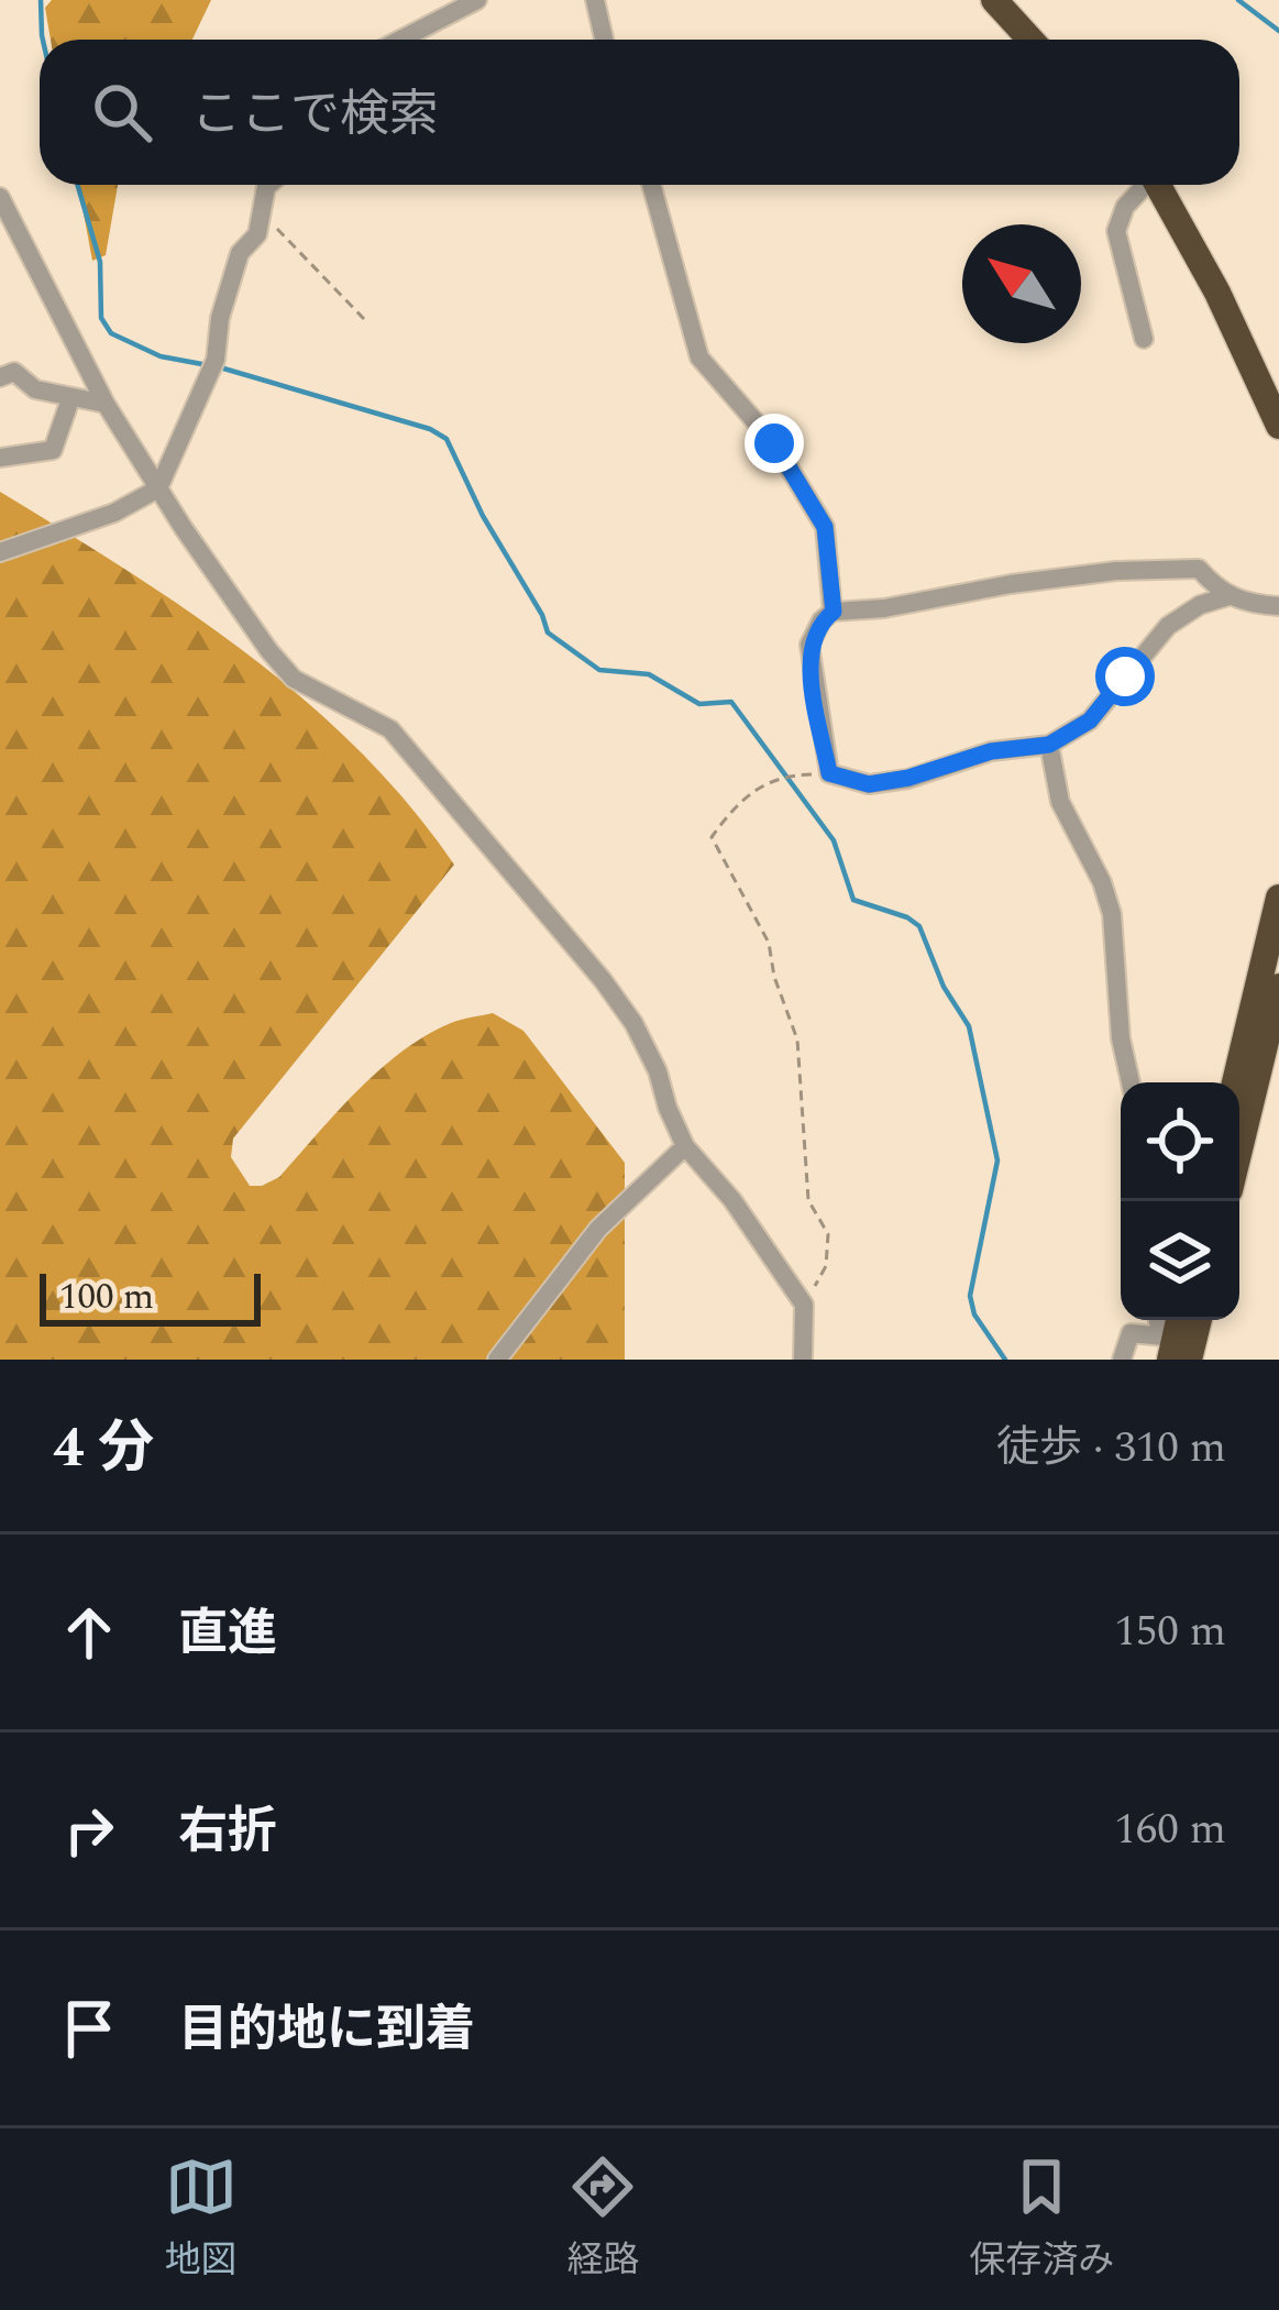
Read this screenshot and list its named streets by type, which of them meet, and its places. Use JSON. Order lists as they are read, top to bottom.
{
  "scale_bar": "100 m",
  "north": "top left",
  "page": {
    "search": "ここで検索",
    "scale": "100 m",
    "heading": ["4 分", "徒歩 · 310 m"],
    "list": [
      ["直進", "150 m"],
      ["右折", "160 m"],
      "目的地に到着"
    ],
    "nav": ["地図", "経路", "保存済み"]
  }
}
